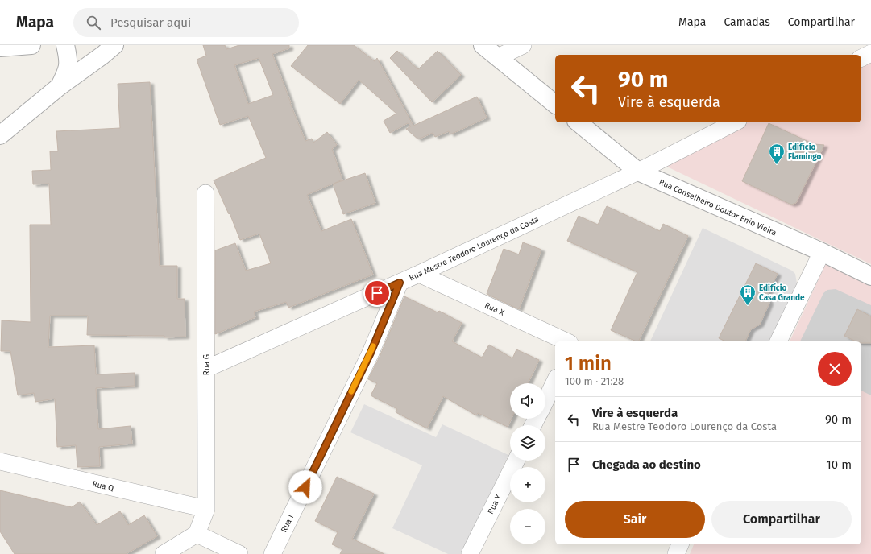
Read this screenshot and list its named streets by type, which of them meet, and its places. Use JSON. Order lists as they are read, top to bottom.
{
  "streets": {
    "street": [
      "Rua Conselheiro Doutor Enio Vieira",
      "Rua Mestre Teodoro Lourenço da Costa",
      "Rua X",
      "Rua G",
      "Rua Q",
      "Rua Y",
      "Rua I"
    ]
  },
  "crossings": [
    ["Rua Conselheiro Doutor Enio Vieira", "Rua Mestre Teodoro Lourenço da Costa"],
    ["Rua Mestre Teodoro Lourenço da Costa", "Rua X"],
    ["Rua Mestre Teodoro Lourenço da Costa", "Rua G"],
    ["Rua Mestre Teodoro Lourenço da Costa", "Rua I"],
    ["Rua G", "Rua Q"]
  ],
  "places": {
    "building": ["Edifício Flamingo", "Edifício Casa Grande"]
  },
  "page": {
    "header": "Mapa",
    "search": "Pesquisar aqui",
    "nav": ["Mapa", "Camadas", "Compartilhar"],
    "turn": ["90 m", "Vire à esquerda"],
    "heading": ["1 min", "100 m · 21:28"],
    "map_buttons": ["+", "−"],
    "list": [
      {
        "name": "Vire à esquerda",
        "note": "Rua Mestre Teodoro Lourenço da Costa",
        "value": "90 m"
      },
      {
        "name": "Chegada ao destino",
        "value": "10 m"
      }
    ],
    "buttons": ["Sair", "Compartilhar"]
  }
}
